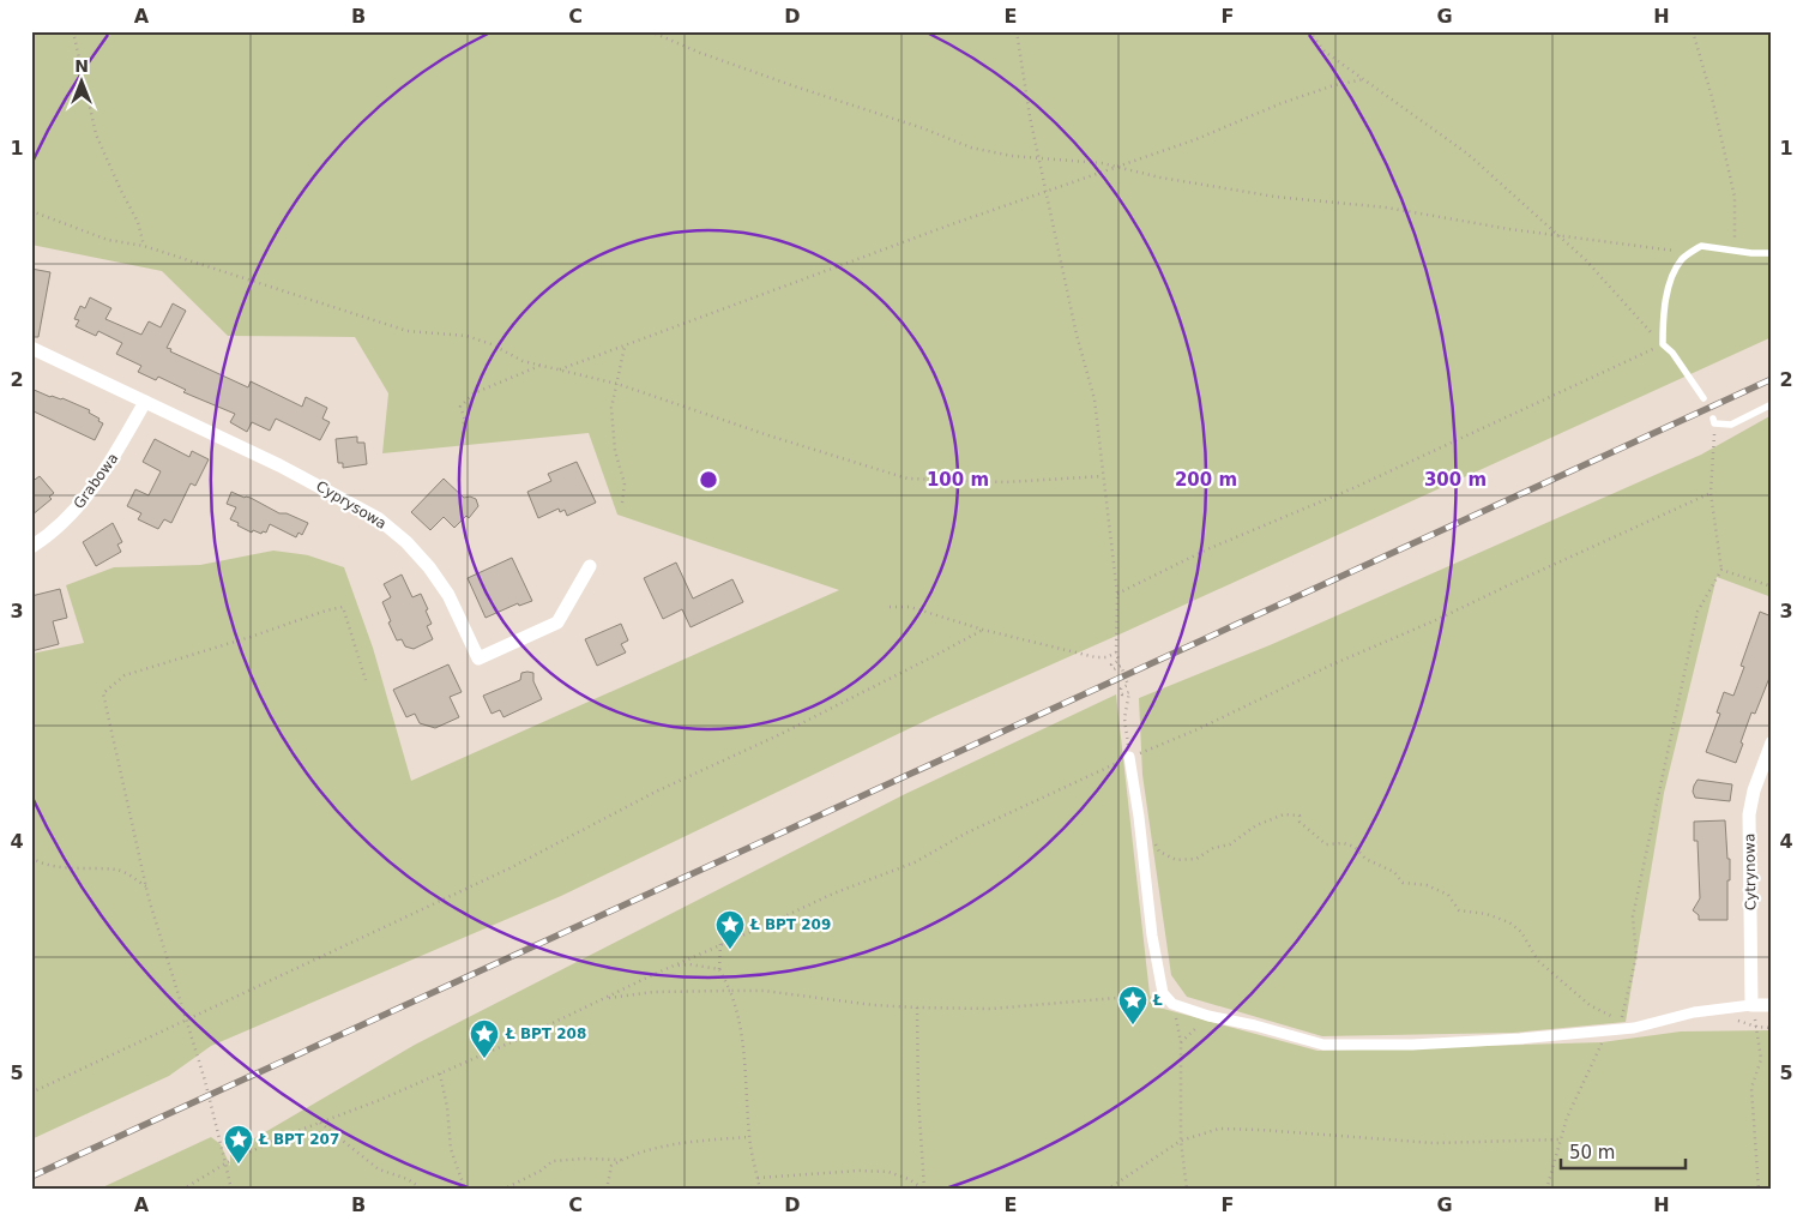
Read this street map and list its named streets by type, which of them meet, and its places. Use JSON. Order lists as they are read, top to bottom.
{
  "streets": {
    "street": ["Grabowa", "Cyprysowa", "Cytrynowa"]
  },
  "crossings": [
    ["Grabowa", "Cyprysowa"]
  ],
  "places": {
    "place": [
      "Ł BPT 209",
      "Ł",
      "Ł BPT 208",
      "Ł BPT 207"
    ]
  },
  "scale_bar": "50 m",
  "north": "top",
  "grid": {
    "columns": [
      "A",
      "B",
      "C",
      "D",
      "E",
      "F",
      "G",
      "H"
    ],
    "rows": [
      "1",
      "2",
      "3",
      "4",
      "5"
    ]
  },
  "rings": ["100 m", "200 m", "300 m"]
}
